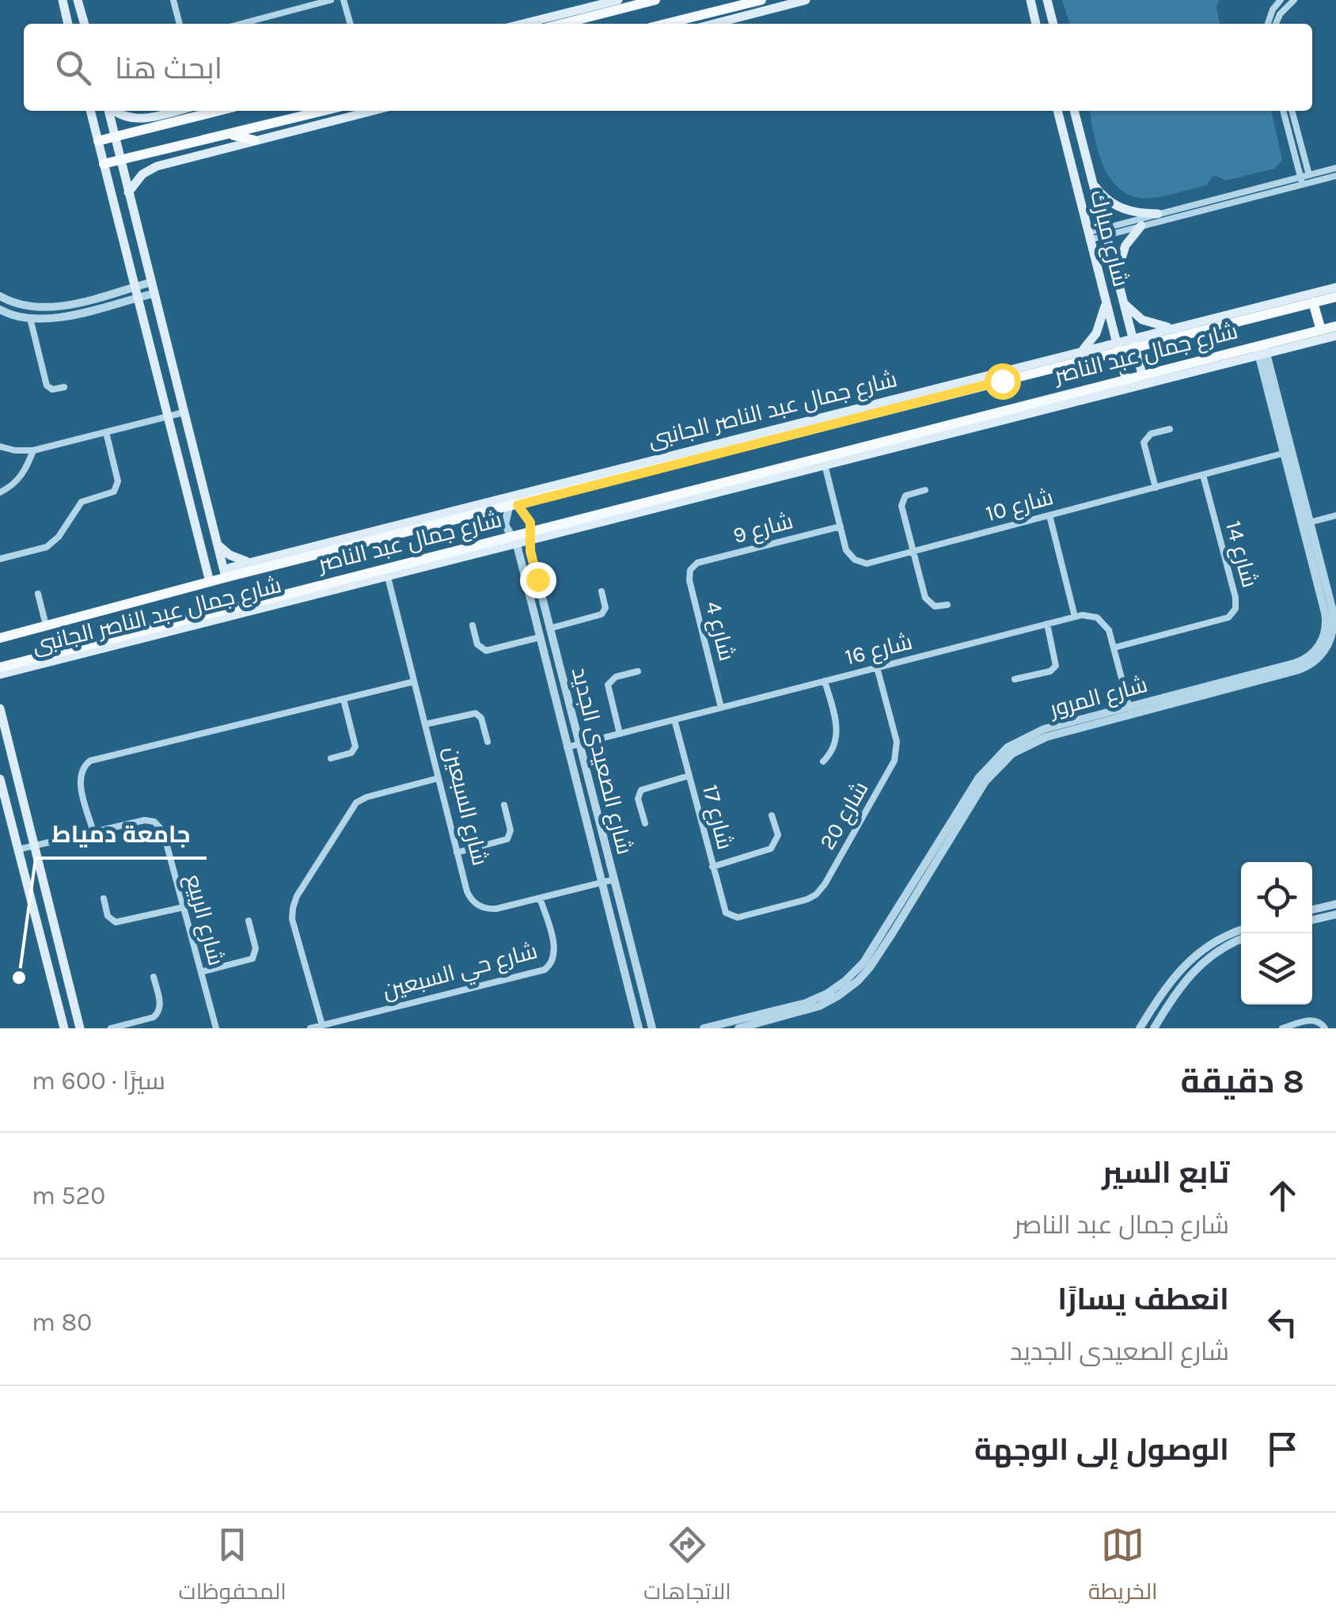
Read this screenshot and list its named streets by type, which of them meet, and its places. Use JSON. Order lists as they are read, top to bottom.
{
  "streets": {
    "main road": ["شارع مبارك", "شارع جمال عبد الناصر", "شارع جمال عبد الناصر الجانبى"],
    "street": [
      "شارع 10",
      "شارع 9",
      "شارع 14",
      "شارع 4",
      "شارع 16",
      "شارع المرور",
      "شارع الصعيدى الجديد",
      "شارع السبعين",
      "شارع 20",
      "شارع 17",
      "شارع الربيع",
      "شارع حي السبعين"
    ]
  },
  "crossings": [
    ["شارع مبارك", "شارع جمال عبد الناصر"],
    ["شارع مبارك", "شارع جمال عبد الناصر الجانبى"],
    ["شارع جمال عبد الناصر", "شارع جمال عبد الناصر الجانبى"],
    ["شارع جمال عبد الناصر", "شارع المرور"],
    ["شارع جمال عبد الناصر", "شارع الصعيدى الجديد"],
    ["شارع 10", "شارع 9"],
    ["شارع 10", "شارع 14"],
    ["شارع 10", "شارع المرور"],
    ["شارع 9", "شارع 4"],
    ["شارع 4", "شارع 16"],
    ["شارع 16", "شارع الصعيدى الجديد"],
    ["شارع 16", "شارع 20"],
    ["شارع 16", "شارع 17"],
    ["شارع الصعيدى الجديد", "شارع السبعين"],
    ["شارع السبعين", "شارع حي السبعين"],
    ["شارع 20", "شارع 17"]
  ],
  "places": ["جامعة دمياط"],
  "page": {
    "search": "ابحث هنا",
    "heading": ["8 دقيقة", "سيرًا · 600 m"],
    "list": [
      ["تابع السير", "شارع جمال عبد الناصر", "520 m"],
      ["انعطف يسارًا", "شارع الصعيدى الجديد", "80 m"],
      "الوصول إلى الوجهة"
    ],
    "nav": ["الخريطة", "الاتجاهات", "المحفوظات"]
  }
}
